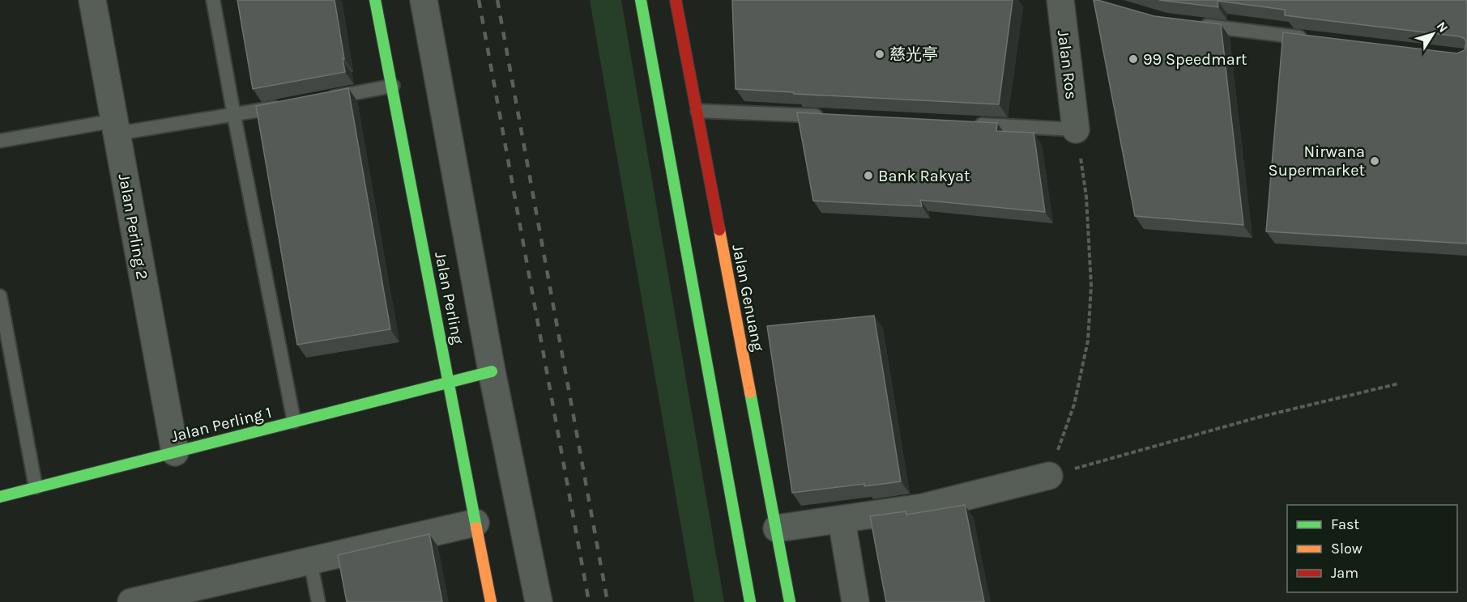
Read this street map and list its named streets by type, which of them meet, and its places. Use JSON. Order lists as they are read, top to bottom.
{
  "streets": {
    "main road": ["Jalan Perling", "Jalan Genuang", "Jalan Perling 1"],
    "street": ["Jalan Ros", "Jalan Perling 2"]
  },
  "crossings": [
    ["Jalan Perling 2", "Jalan Perling 1"],
    ["Jalan Perling", "Jalan Perling 1"]
  ],
  "places": [
    "慈光亭",
    "99 Speedmart",
    "Nirwana Supermarket",
    "Bank Rakyat"
  ],
  "legend": ["Fast", "Slow", "Jam"],
  "north": "top right"
}
